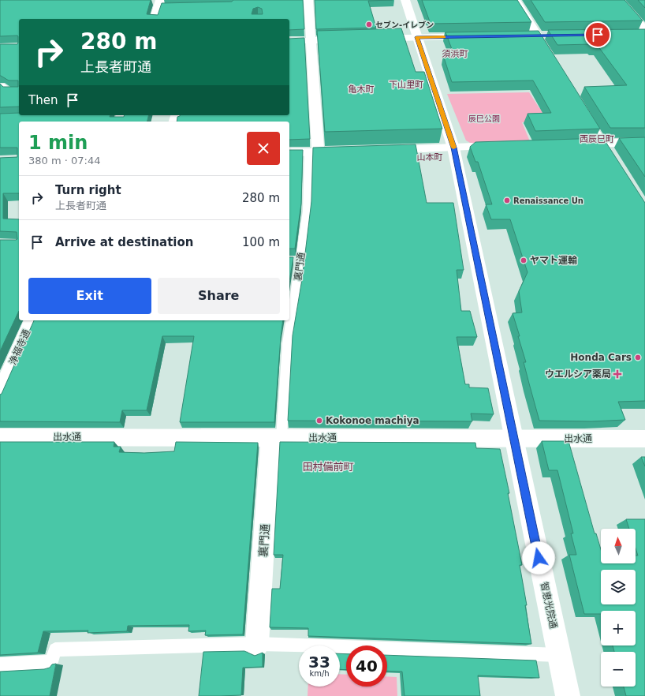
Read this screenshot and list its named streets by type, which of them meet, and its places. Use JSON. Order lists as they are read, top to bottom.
{
  "streets": {
    "street": [
      "裏門通",
      "浄福寺通",
      "出水通",
      "智恵光院通"
    ]
  },
  "crossings": [
    ["裏門通", "出水通"],
    ["出水通", "智恵光院通"]
  ],
  "districts": [
    "須浜町",
    "下山里町",
    "亀木町",
    "西辰巳町",
    "山本町",
    "田村備前町"
  ],
  "parks": ["辰巳公園"],
  "places": {
    "other": [
      "セブン-イレブン",
      "Renaissance Un",
      "ヤマト運輸",
      "Honda Cars",
      "Kokonoe machiya"
    ],
    "health": ["ウエルシア薬局"]
  },
  "north": "top",
  "page": {
    "turn": ["280 m", "上長者町通"],
    "then": "Then",
    "heading": ["1 min", "380 m · 07:44"],
    "list": [
      {
        "name": "Turn right",
        "note": "上長者町通",
        "value": "280 m"
      },
      {
        "name": "Arrive at destination",
        "value": "100 m"
      }
    ],
    "buttons": ["Exit", "Share"],
    "map_buttons": ["+", "−"],
    "speed": "33 km/h",
    "limit": "40"
  }
}
